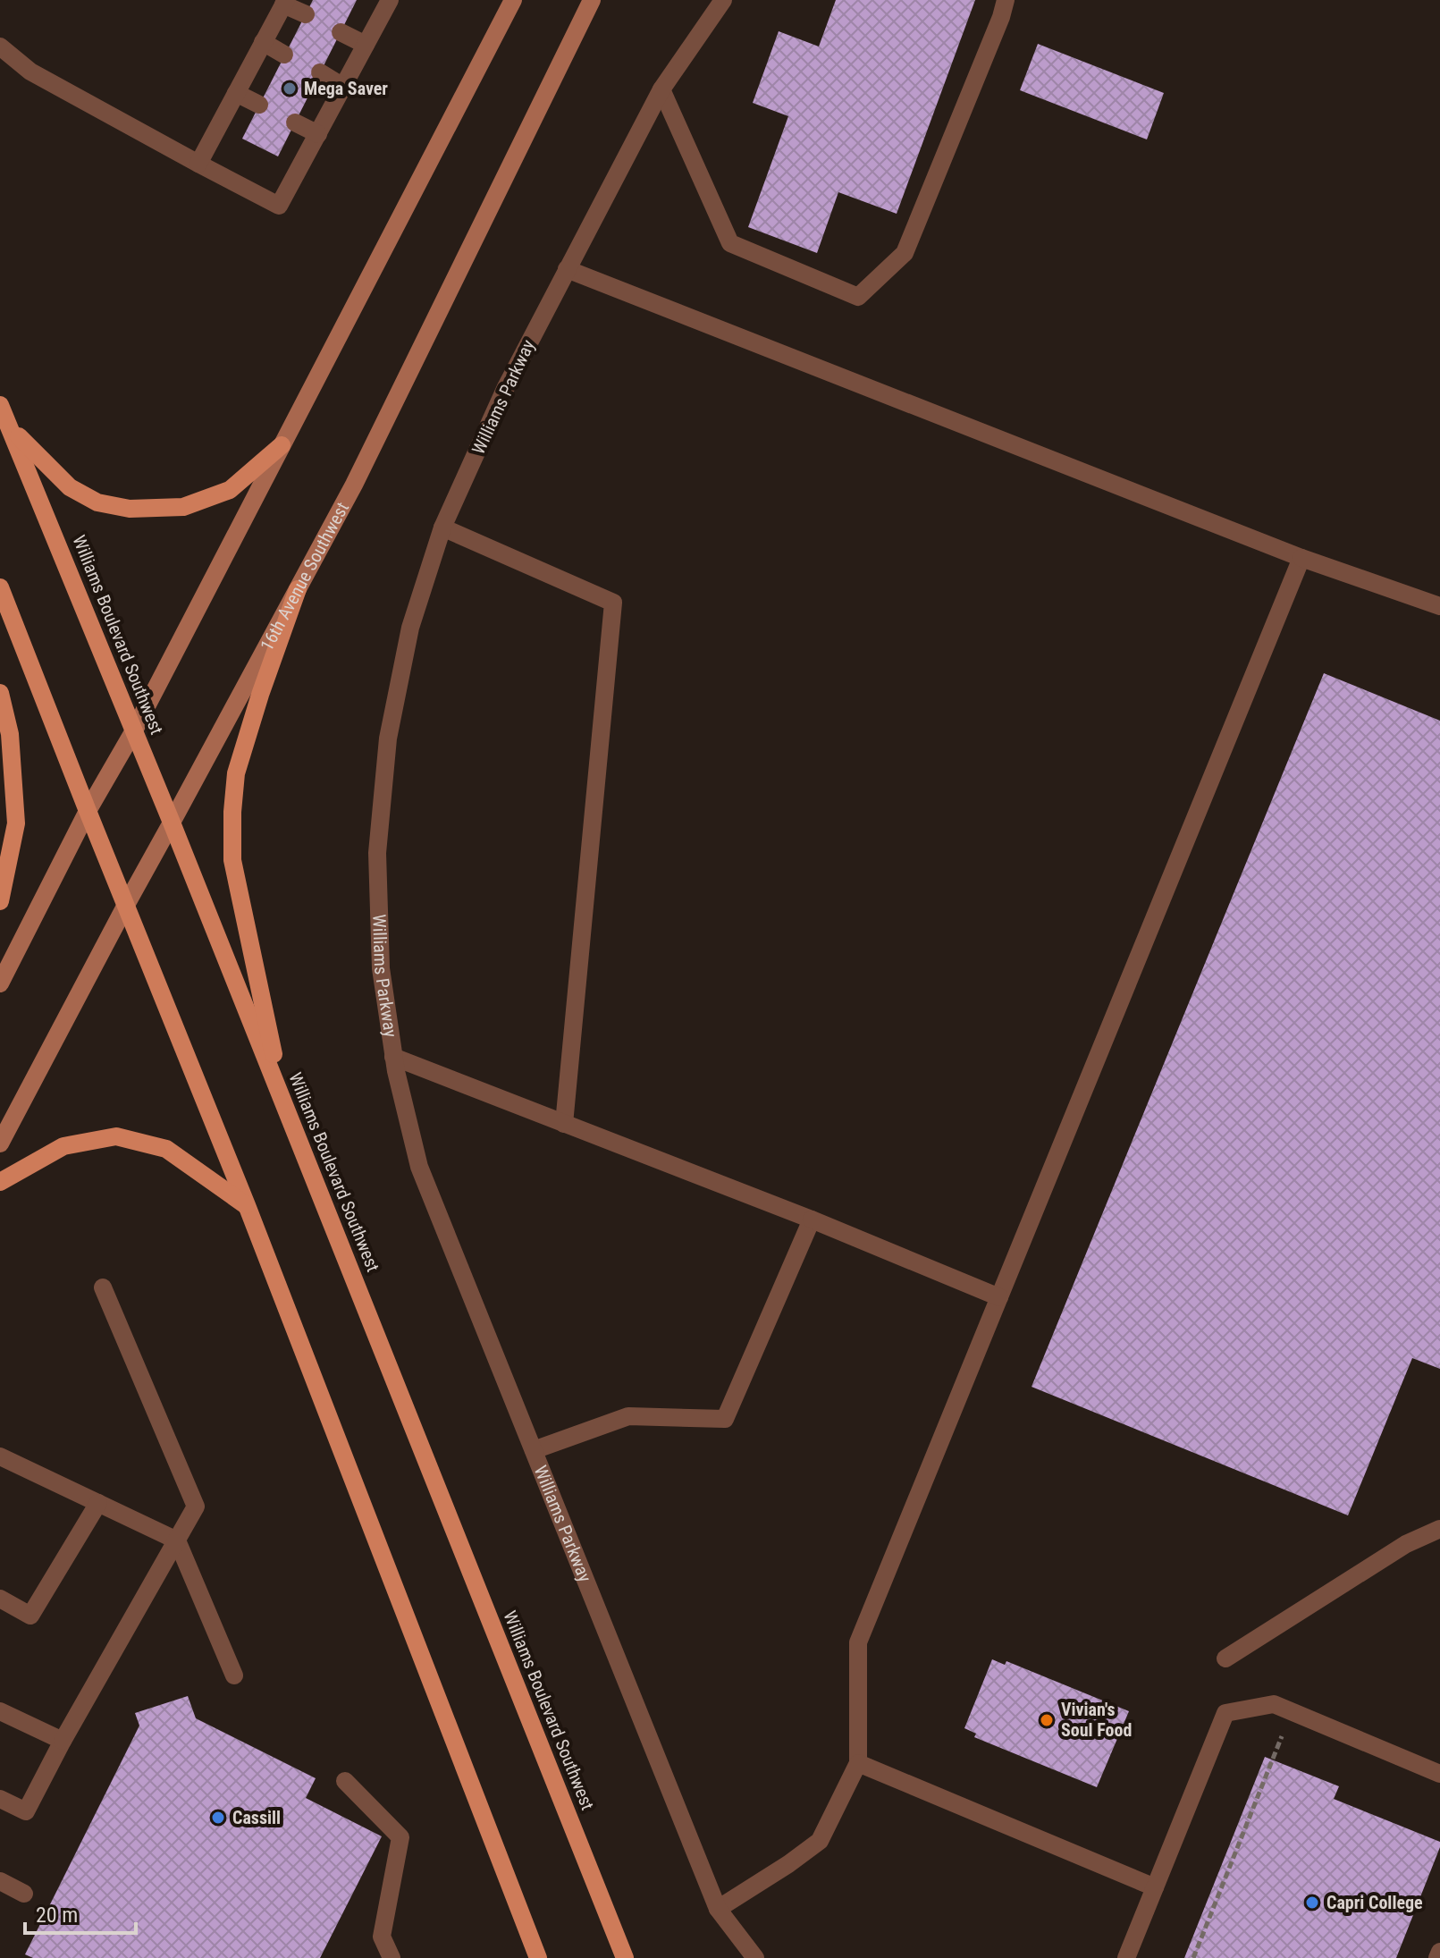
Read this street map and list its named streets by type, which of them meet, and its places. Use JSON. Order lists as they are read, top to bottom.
{
  "streets": {
    "main road": ["16th Avenue Southwest", "Williams Boulevard Southwest"],
    "street": ["Williams Parkway"]
  },
  "crossings": [
    ["16th Avenue Southwest", "Williams Boulevard Southwest"]
  ],
  "places": [
    "Mega Saver",
    "Vivian's Soul Food",
    "Cassill",
    "Capri College"
  ],
  "scale_bar": "20 m"
}
